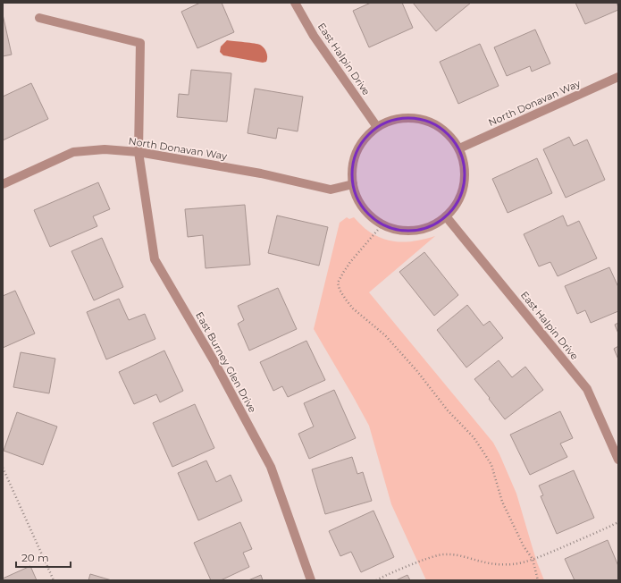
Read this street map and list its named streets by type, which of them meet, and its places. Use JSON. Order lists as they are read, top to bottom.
{
  "streets": {
    "street": ["East Halpin Drive", "North Donavan Way", "East Burney Glen Drive"]
  },
  "crossings": [
    ["East Halpin Drive", "North Donavan Way"],
    ["North Donavan Way", "East Burney Glen Drive"]
  ],
  "scale_bar": "20 m"
}
